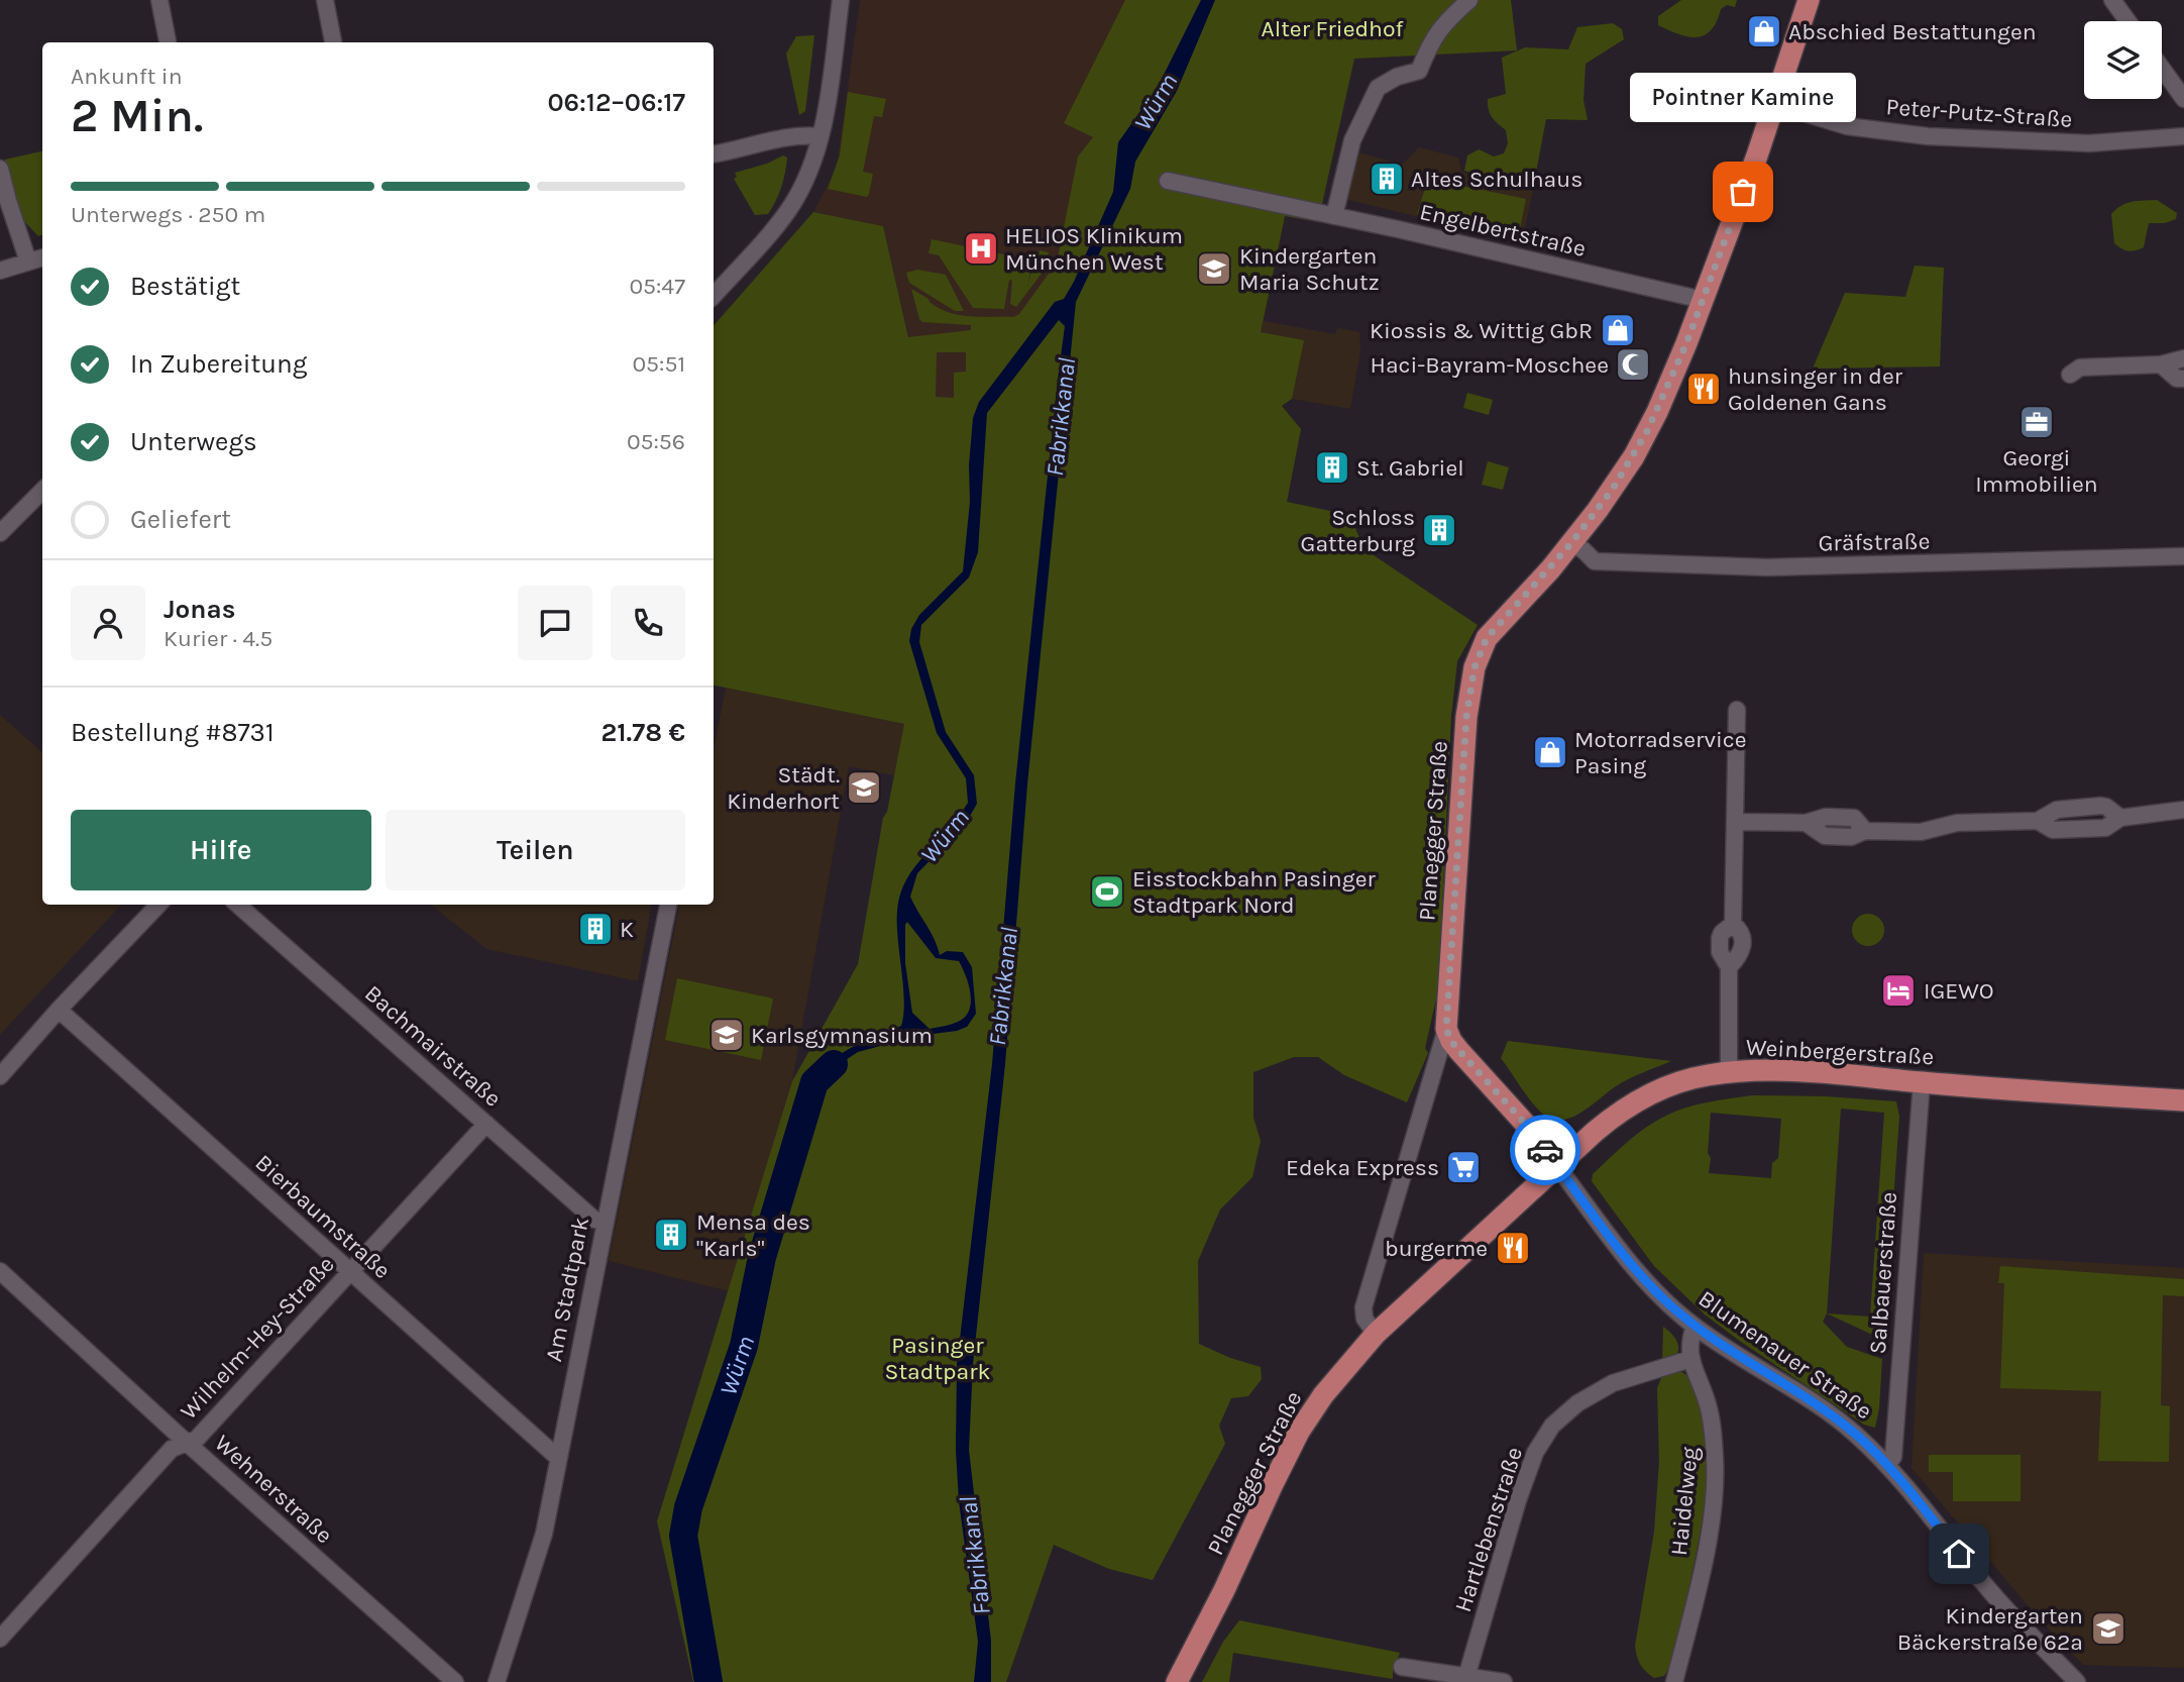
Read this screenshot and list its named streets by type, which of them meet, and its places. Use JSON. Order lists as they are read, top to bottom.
{
  "streets": {
    "main road": ["Planegger Straße", "Weinbergerstraße", "Blumenauer Straße"],
    "street": [
      "Peter-Putz-Straße",
      "Engelbertstraße",
      "Gräfstraße",
      "Bachmairstraße",
      "Bierbaumstraße",
      "Salbauerstraße",
      "Am Stadtpark",
      "Wilhelm-Hey-Straße",
      "Wehnerstraße",
      "Haidelweg",
      "Hartlebenstraße"
    ]
  },
  "crossings": [
    ["Peter-Putz-Straße", "Planegger Straße"],
    ["Engelbertstraße", "Planegger Straße"],
    ["Gräfstraße", "Planegger Straße"],
    ["Planegger Straße", "Weinbergerstraße"],
    ["Planegger Straße", "Blumenauer Straße"],
    ["Bachmairstraße", "Am Stadtpark"],
    ["Bachmairstraße", "Wilhelm-Hey-Straße"],
    ["Weinbergerstraße", "Salbauerstraße"],
    ["Weinbergerstraße", "Blumenauer Straße"],
    ["Bierbaumstraße", "Am Stadtpark"],
    ["Bierbaumstraße", "Wilhelm-Hey-Straße"],
    ["Salbauerstraße", "Blumenauer Straße"],
    ["Wilhelm-Hey-Straße", "Wehnerstraße"],
    ["Blumenauer Straße", "Haidelweg"],
    ["Haidelweg", "Hartlebenstraße"]
  ],
  "water": ["Würm", "Fabrikkanal"],
  "parks": ["Alter Friedhof", "Pasinger Stadtpark"],
  "places": {
    "shop": ["Abschied Bestattungen", "Kiossis & Wittig GbR", "Motorradservice Pasing"],
    "building": [
      "Altes Schulhaus",
      "St. Gabriel",
      "Schloss Gatterburg",
      "K",
      "Mensa des \"Karls\""
    ],
    "other": ["Pointner Kamine"],
    "hospital": ["HELIOS Klinikum München West"],
    "school or university": [
      "Kindergarten Maria Schutz",
      "Städt. Kinderhort",
      "Karlsgymnasium",
      "Kindergarten Bäckerstraße 62a"
    ],
    "mosque": ["Haci-Bayram-Moschee"],
    "restaurant": ["hunsinger in der Goldenen Gans", "burgerme"],
    "office": ["Georgi Immobilien"],
    "sports": ["Eisstockbahn Pasinger Stadtpark Nord"],
    "hotel": ["IGEWO"],
    "supermarket": ["Edeka Express"]
  },
  "page": {
    "heading": ["2 Min.", "Ankunft in", "06:12–06:17"],
    "panel": [
      "Jonas",
      "Kurier · 4.5",
      "Bestellung #8731",
      "21.78 €"
    ],
    "bubble": "Pointner Kamine",
    "bar": "Unterwegs · 250 m",
    "list": [
      ["Bestätigt", "05:47"],
      ["In Zubereitung", "05:51"],
      ["Unterwegs", "05:56"],
      "Geliefert"
    ],
    "buttons": ["Hilfe", "Teilen"]
  }
}
